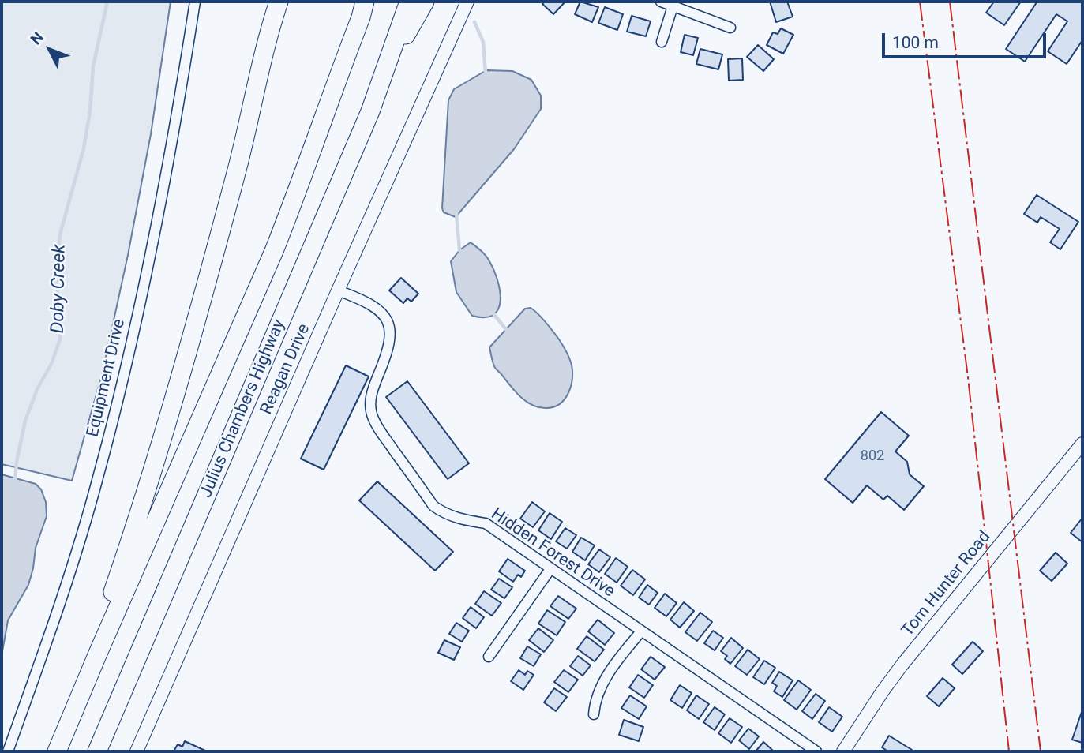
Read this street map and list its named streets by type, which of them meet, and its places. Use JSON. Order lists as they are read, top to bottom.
{
  "streets": {
    "highway": ["Julius Chambers Highway"],
    "street": [
      "Reagan Drive",
      "Equipment Drive",
      "Hidden Forest Drive",
      "Tom Hunter Road"
    ]
  },
  "crossings": [
    ["Reagan Drive", "Hidden Forest Drive"]
  ],
  "water": ["Doby Creek"],
  "house_numbers": ["802"],
  "scale_bar": "100 m",
  "north": "top left"
}
